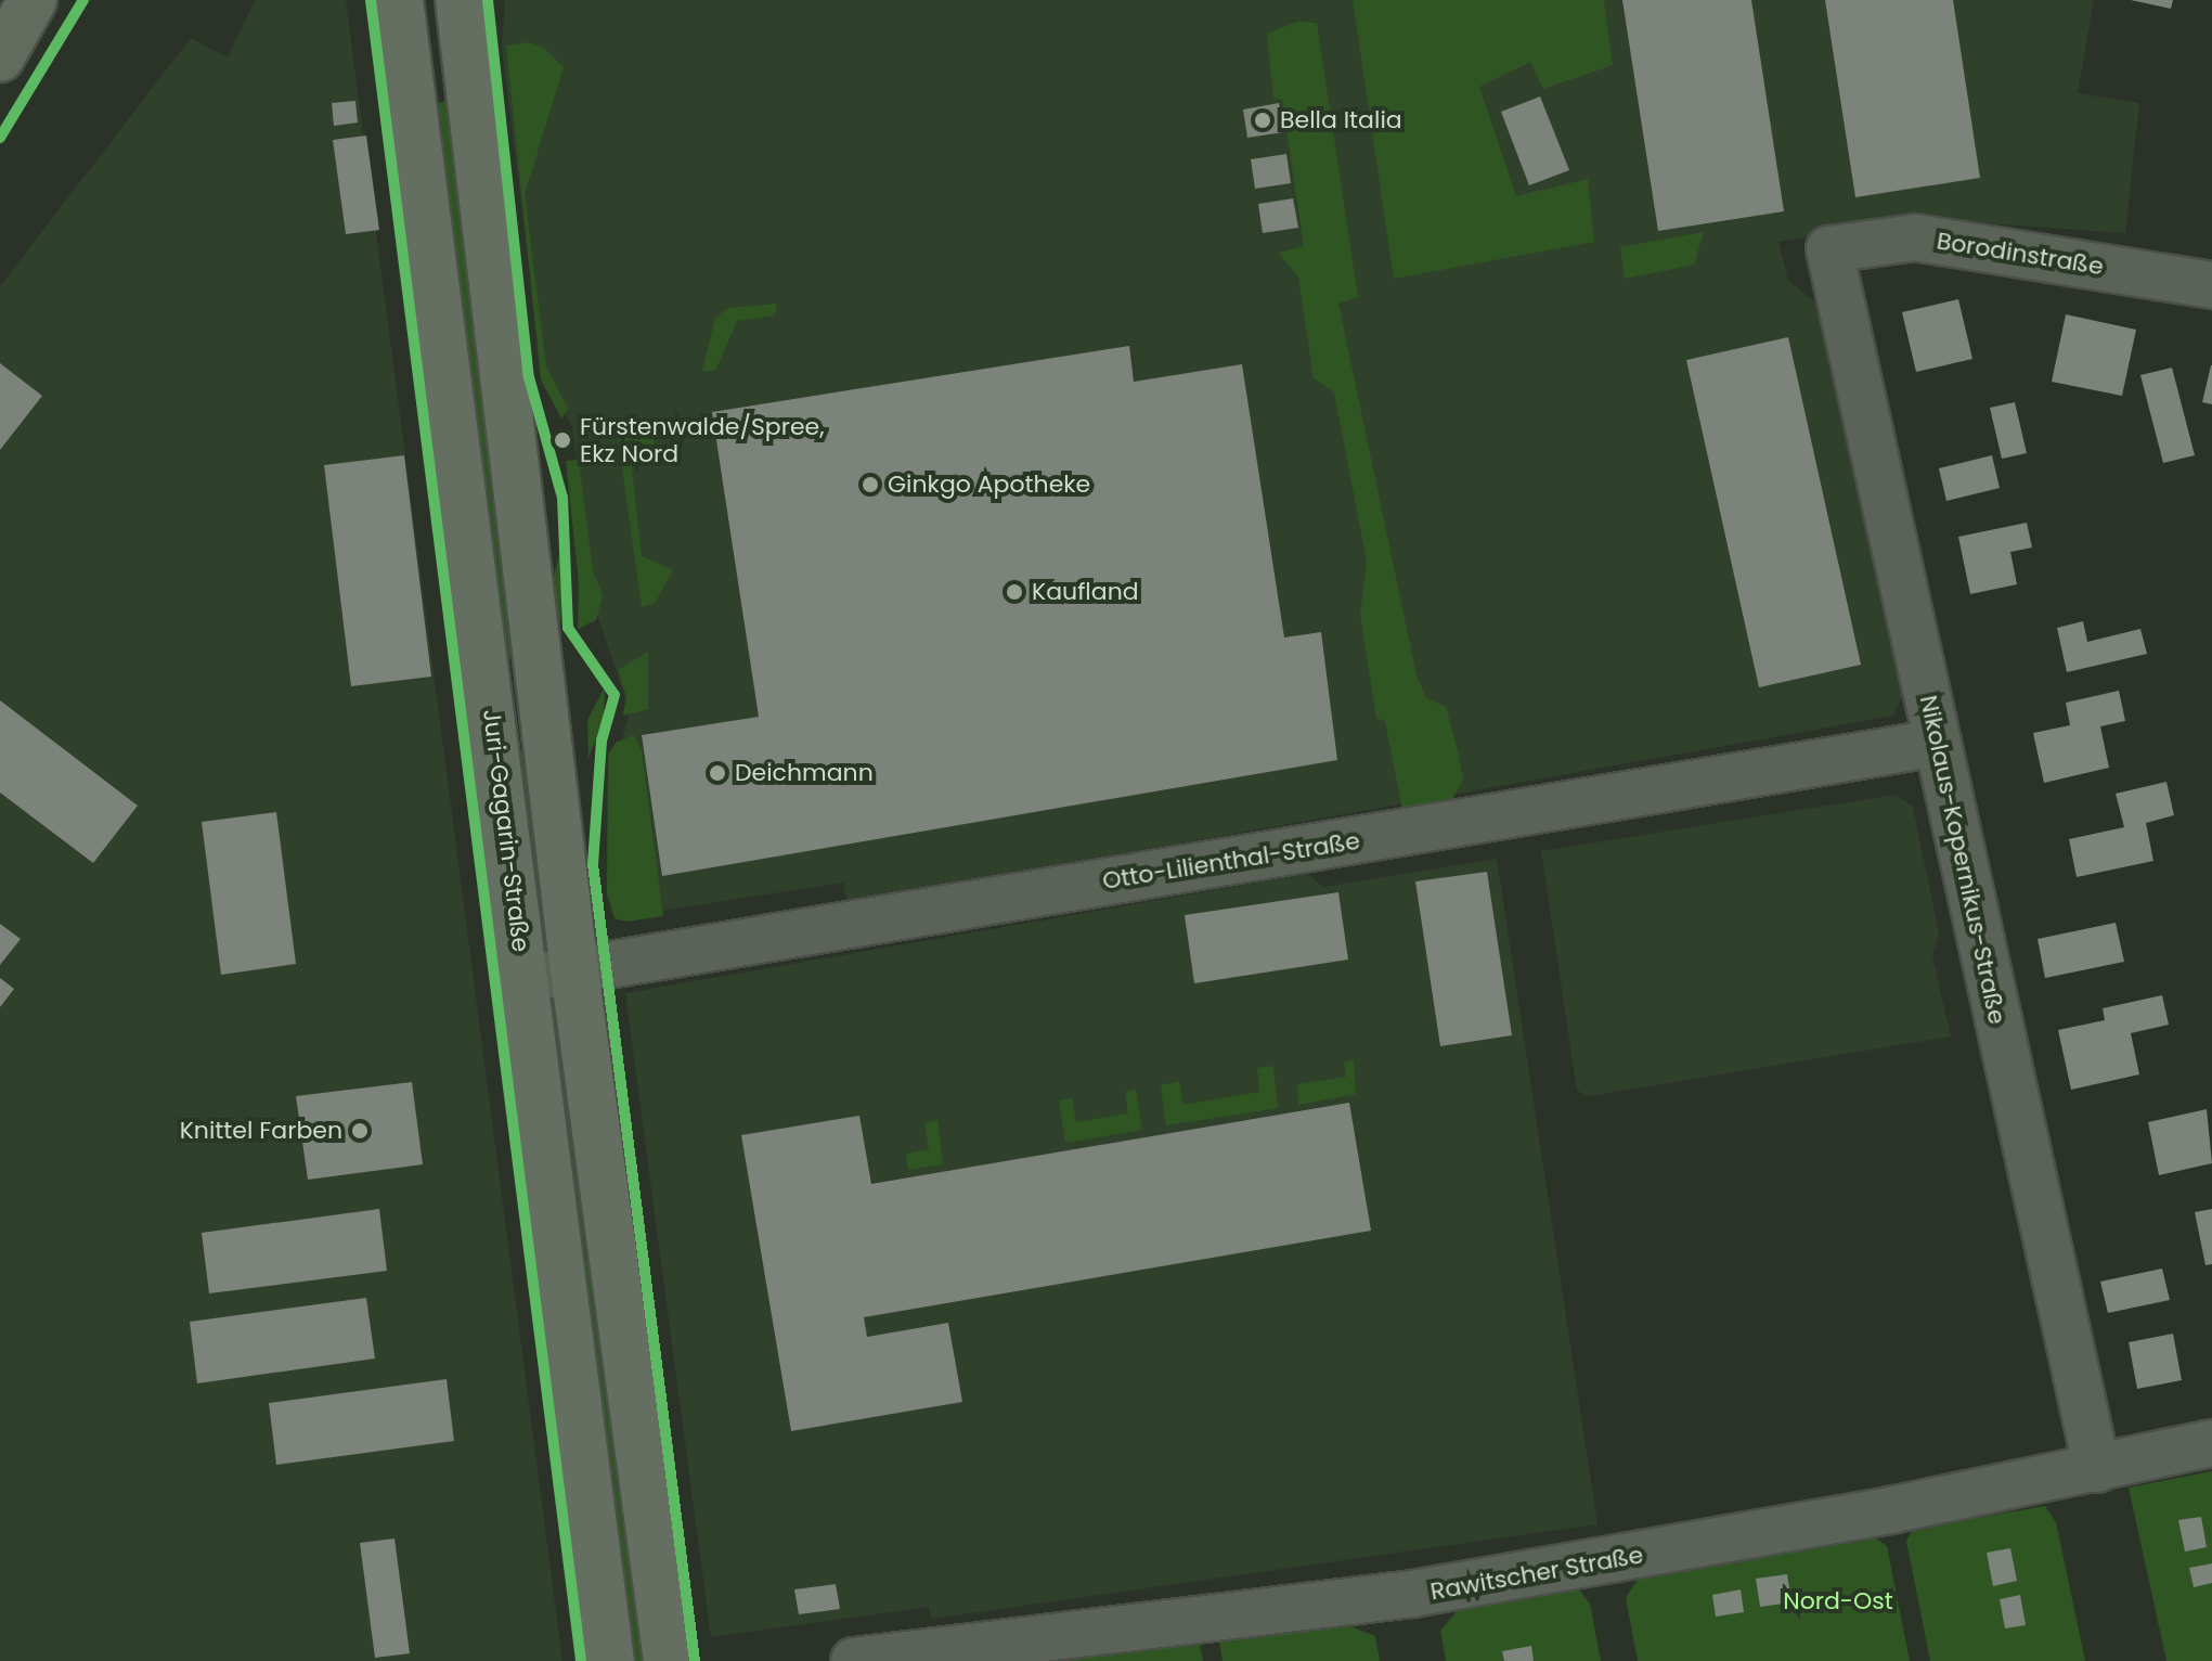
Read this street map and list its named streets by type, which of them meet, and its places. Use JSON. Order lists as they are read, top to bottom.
{
  "streets": {
    "street": [
      "Borodinstraße",
      "Juri-Gagarin-Straße",
      "Nikolaus-Kopernikus-Straße",
      "Otto-Lilienthal-Straße",
      "Rawitscher Straße"
    ]
  },
  "crossings": [
    ["Borodinstraße", "Nikolaus-Kopernikus-Straße"],
    ["Juri-Gagarin-Straße", "Otto-Lilienthal-Straße"],
    ["Nikolaus-Kopernikus-Straße", "Otto-Lilienthal-Straße"],
    ["Nikolaus-Kopernikus-Straße", "Rawitscher Straße"]
  ],
  "parks": ["Nord-Ost"],
  "places": [
    "Bella Italia",
    "Fürstenwalde/Spree, Ekz Nord",
    "Ginkgo Apotheke",
    "Kaufland",
    "Deichmann",
    "Knittel Farben"
  ]
}
